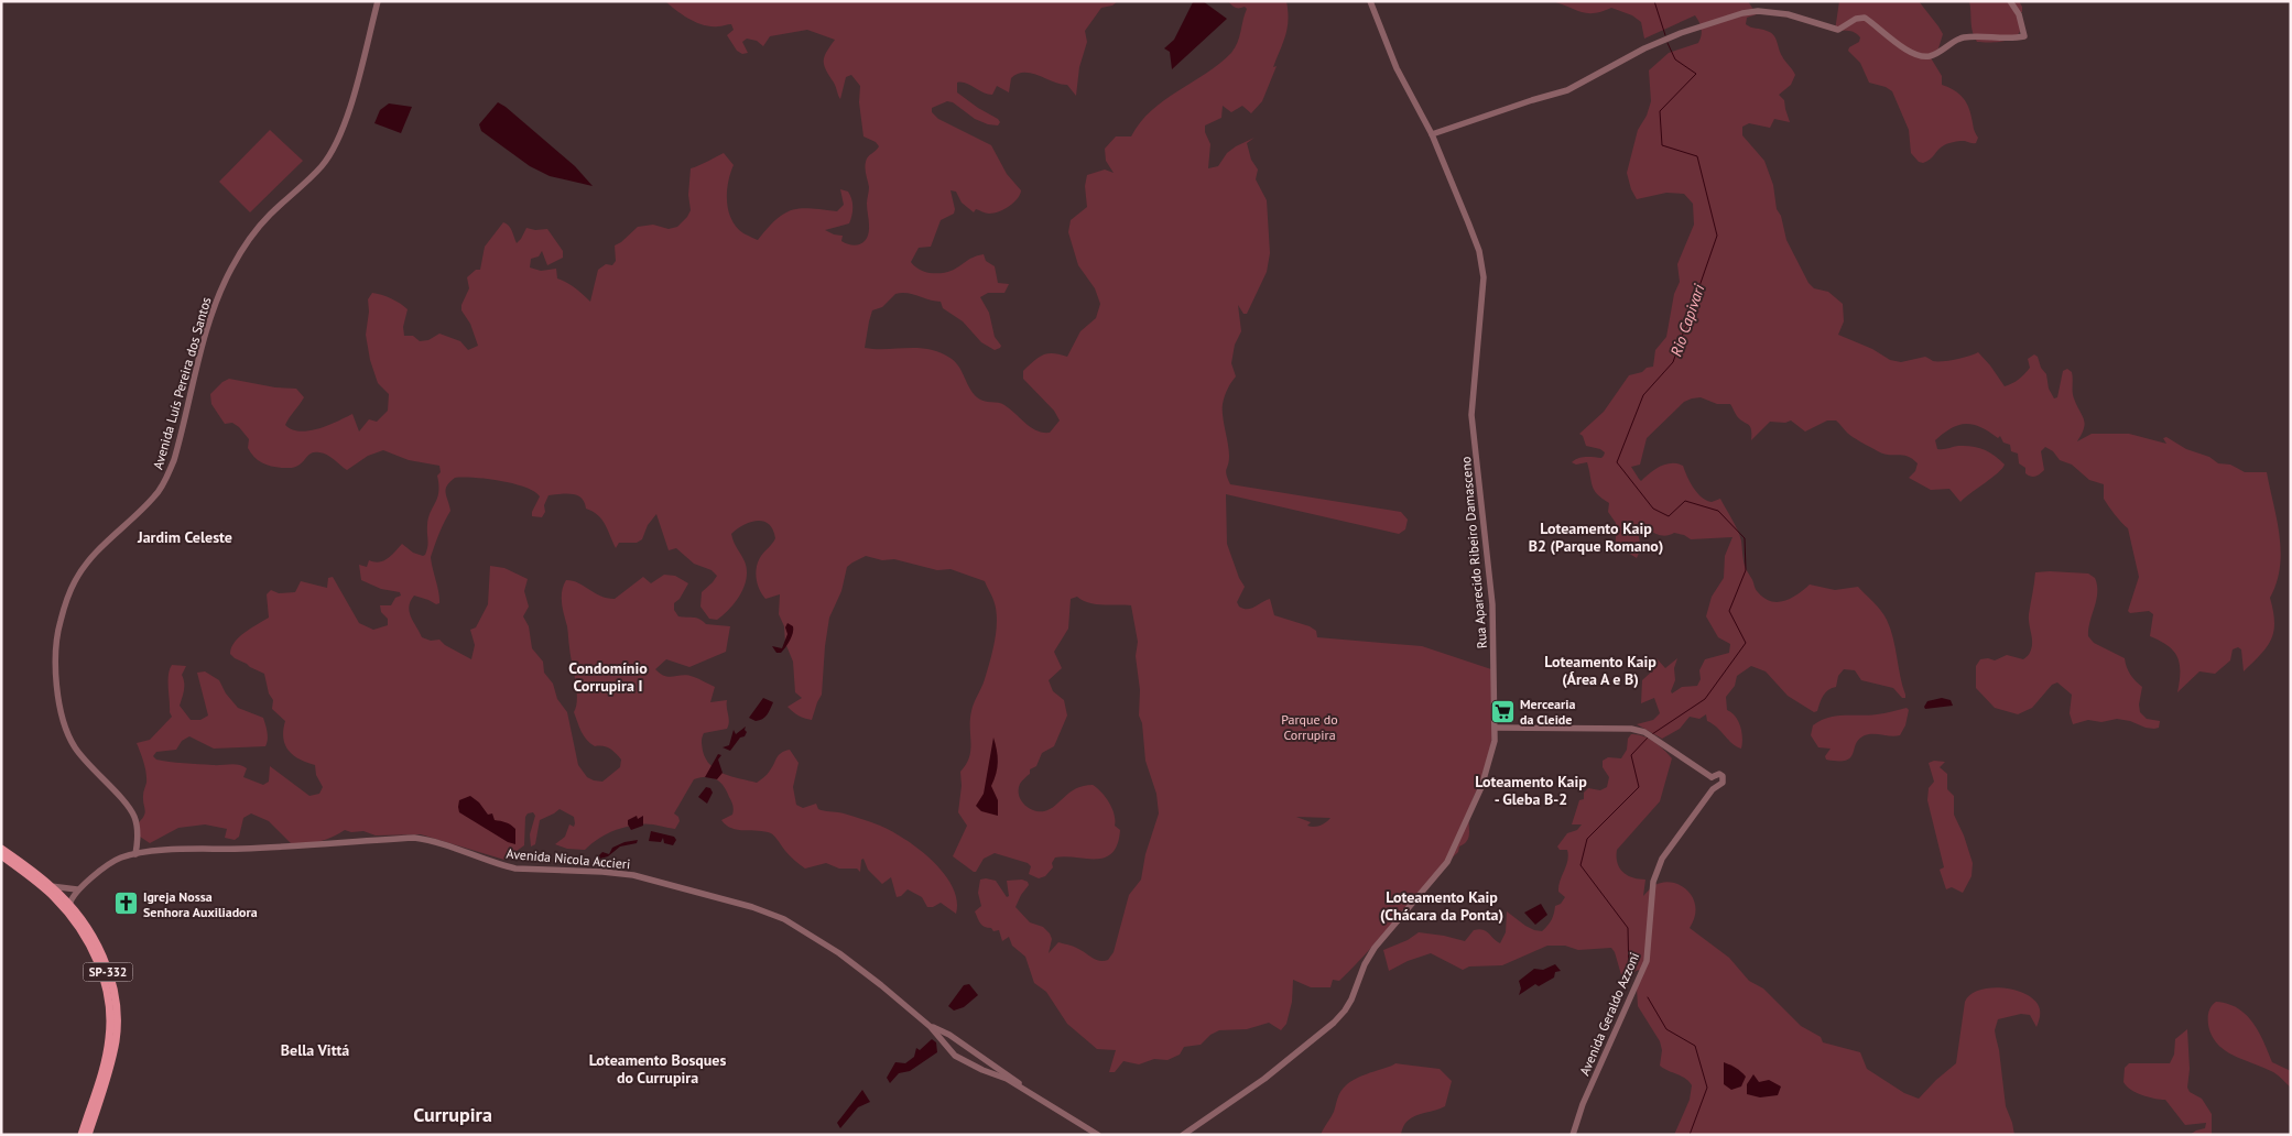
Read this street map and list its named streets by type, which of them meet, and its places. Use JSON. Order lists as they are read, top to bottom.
{
  "streets": {
    "main road": ["SP-332"],
    "street": [
      "Avenida Luís Pereira dos Santos",
      "Rua Aparecido Ribeiro Damasceno",
      "Avenida Nicola Accieri",
      "Avenida Geraldo Azzoni"
    ]
  },
  "crossings": [
    ["Avenida Luís Pereira dos Santos", "Avenida Nicola Accieri"],
    ["Avenida Nicola Accieri", "SP-332"]
  ],
  "districts": [
    "Loteamento Kaip B2 (Parque Romano)",
    "Jardim Celeste",
    "Loteamento Kaip (Área A e B)",
    "Condomínio Corrupira I",
    "Loteamento Kaip - Gleba B-2",
    "Loteamento Kaip (Chácara da Ponta)",
    "Bella Vittá",
    "Loteamento Bosques do Currupira",
    "Currupira"
  ],
  "water": ["Rio Capivari"],
  "parks": ["Parque do Corrupira"],
  "places": {
    "supermarket": ["Mercearia da Cleide"],
    "church": ["Igreja Nossa Senhora Auxiliadora"]
  }
}
